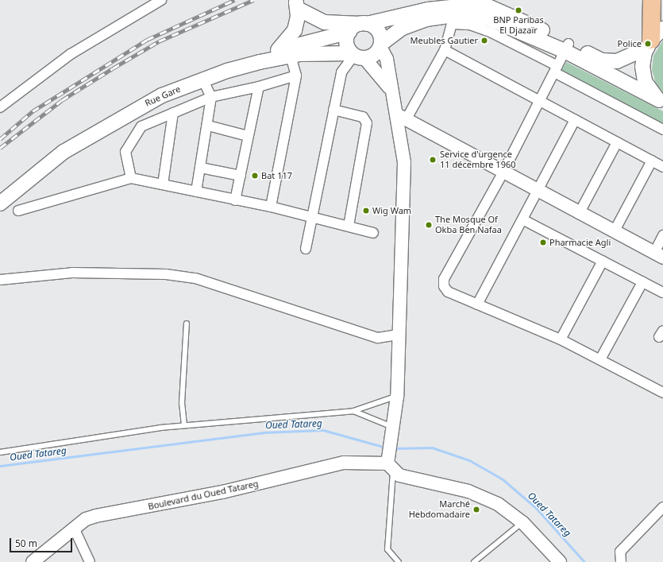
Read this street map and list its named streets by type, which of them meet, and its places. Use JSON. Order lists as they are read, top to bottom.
{
  "streets": {
    "main road": ["Rue Gare"],
    "street": ["Boulevard du Oued Tatareg"]
  },
  "water": ["Oued Tatareg"],
  "places": [
    "BNP Paribas El Djazaïr",
    "Meubles Gautier",
    "Police",
    "Service d'urgence 11 décembre 1960",
    "Bat 117",
    "Wig Wam",
    "The Mosque Of Okba Ben Nafaa",
    "Pharmacie Agli",
    "Marché Hebdomadaire"
  ],
  "scale_bar": "50 m"
}
